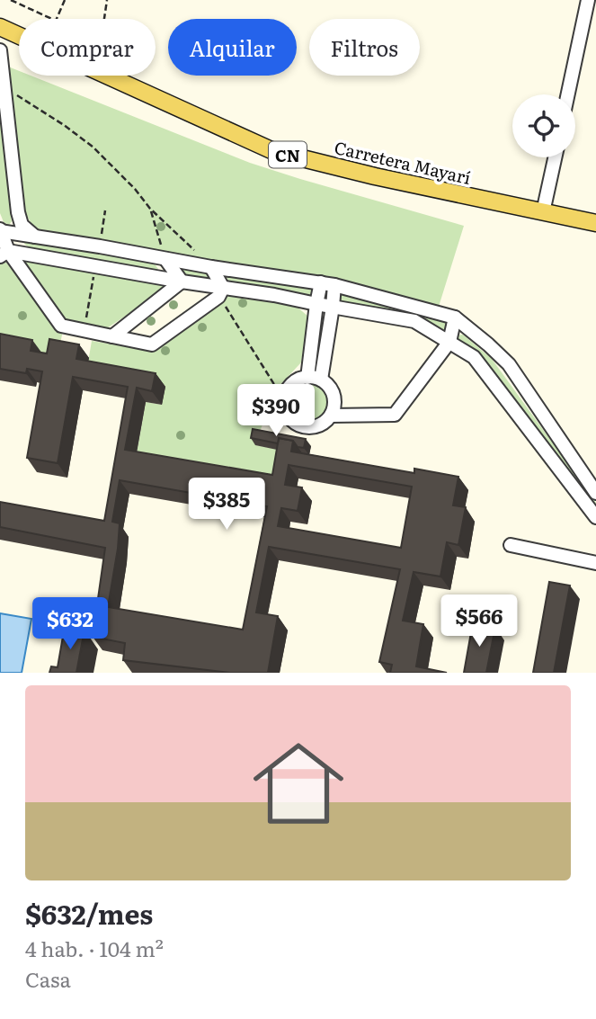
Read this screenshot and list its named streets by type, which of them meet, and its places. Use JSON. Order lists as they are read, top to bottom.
{
  "streets": {
    "main road": ["CN", "Carretera Mayarí"]
  },
  "page": {
    "chip": ["Comprar", "Alquilar", "Filtros"],
    "price": [
      "$390",
      "$385",
      "$566",
      "$632"
    ],
    "list": [
      {
        "name": "$632/mes",
        "note": "4 hab. · 104 m² · Casa"
      }
    ]
  }
}
